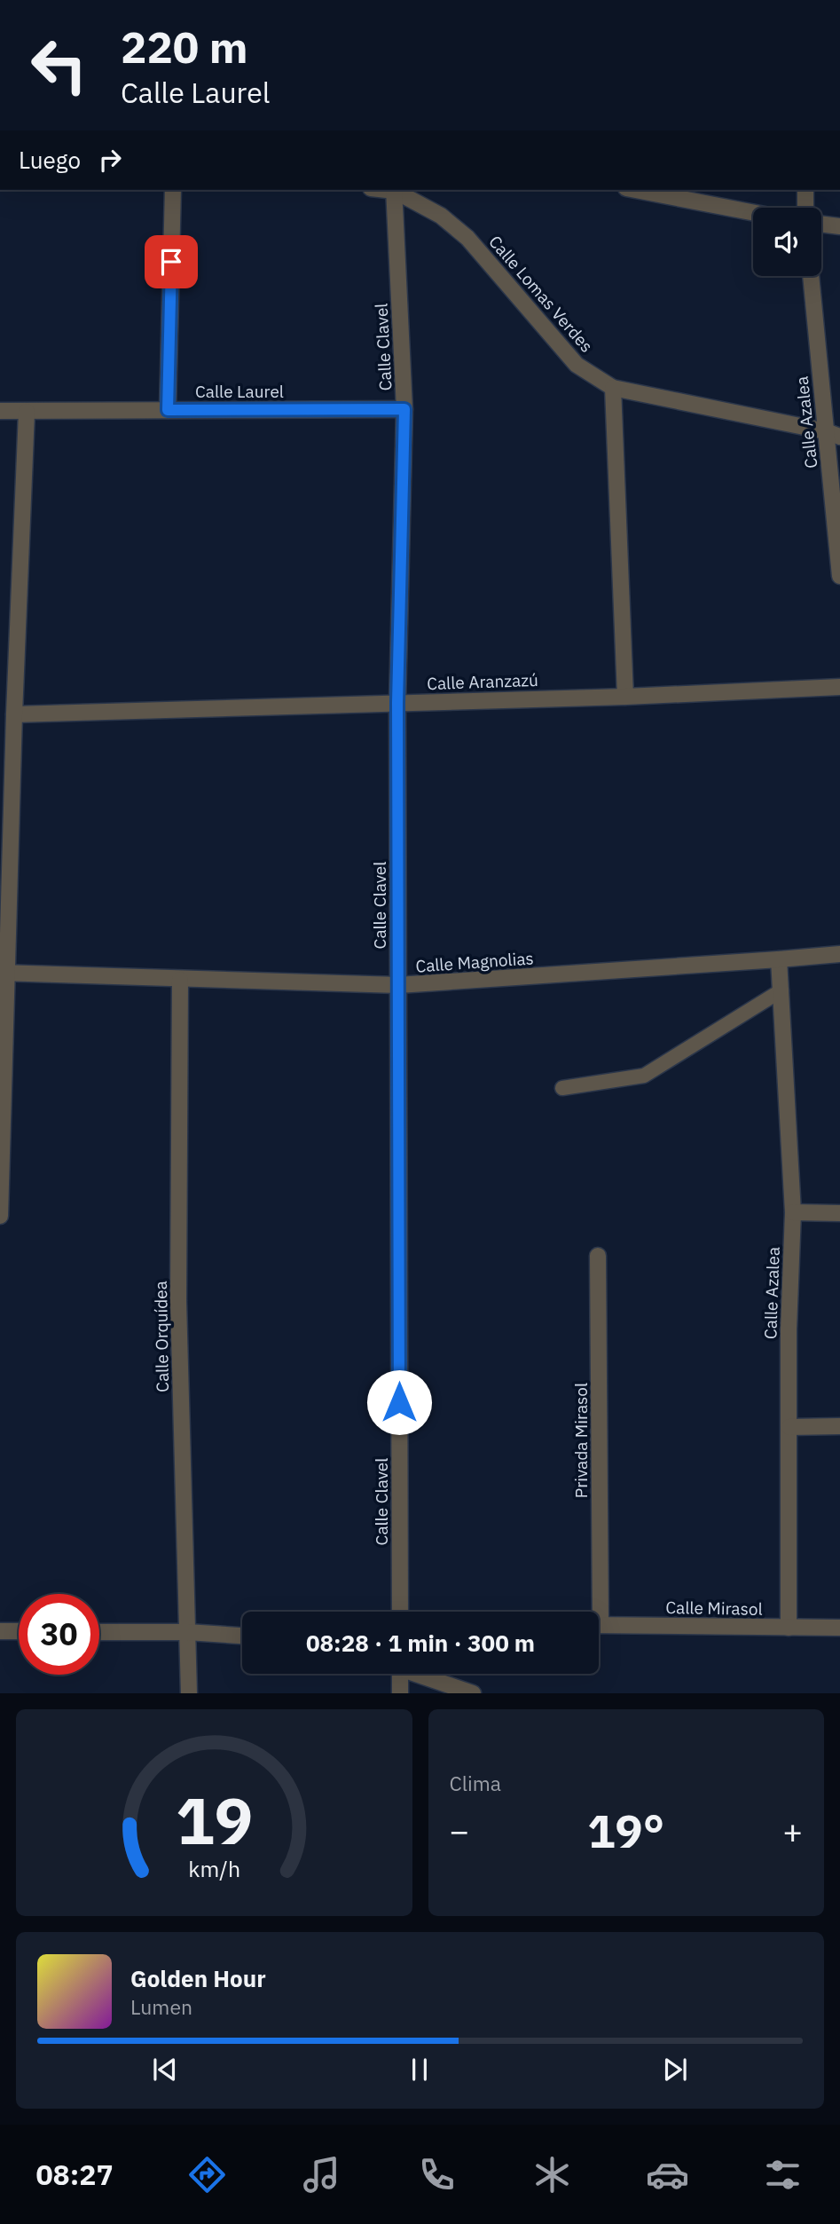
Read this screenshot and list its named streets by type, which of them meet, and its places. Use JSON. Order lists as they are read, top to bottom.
{
  "streets": {
    "street": [
      "Calle Lomas Verdes",
      "Calle Clavel",
      "Calle Laurel",
      "Calle Azalea",
      "Calle Aranzazú",
      "Calle Magnolias",
      "Calle Orquídea",
      "Privada Mirasol",
      "Calle Mirasol"
    ]
  },
  "crossings": [
    ["Calle Lomas Verdes", "Calle Azalea"],
    ["Calle Clavel", "Calle Laurel"],
    ["Calle Clavel", "Calle Aranzazú"],
    ["Calle Clavel", "Calle Magnolias"],
    ["Calle Azalea", "Calle Magnolias"],
    ["Calle Azalea", "Calle Mirasol"],
    ["Calle Magnolias", "Calle Orquídea"]
  ],
  "page": {
    "turn": ["220 m", "Calle Laurel"],
    "then": "Luego",
    "limit": "30",
    "trip": "08:28 · 1 min · 300 m",
    "tile": "Clima",
    "heat": ["−", "19°", "+"],
    "song": ["Golden Hour", "Lumen"],
    "tabs": "08:27",
    "gauge": ["19", "km/h"]
  }
}
